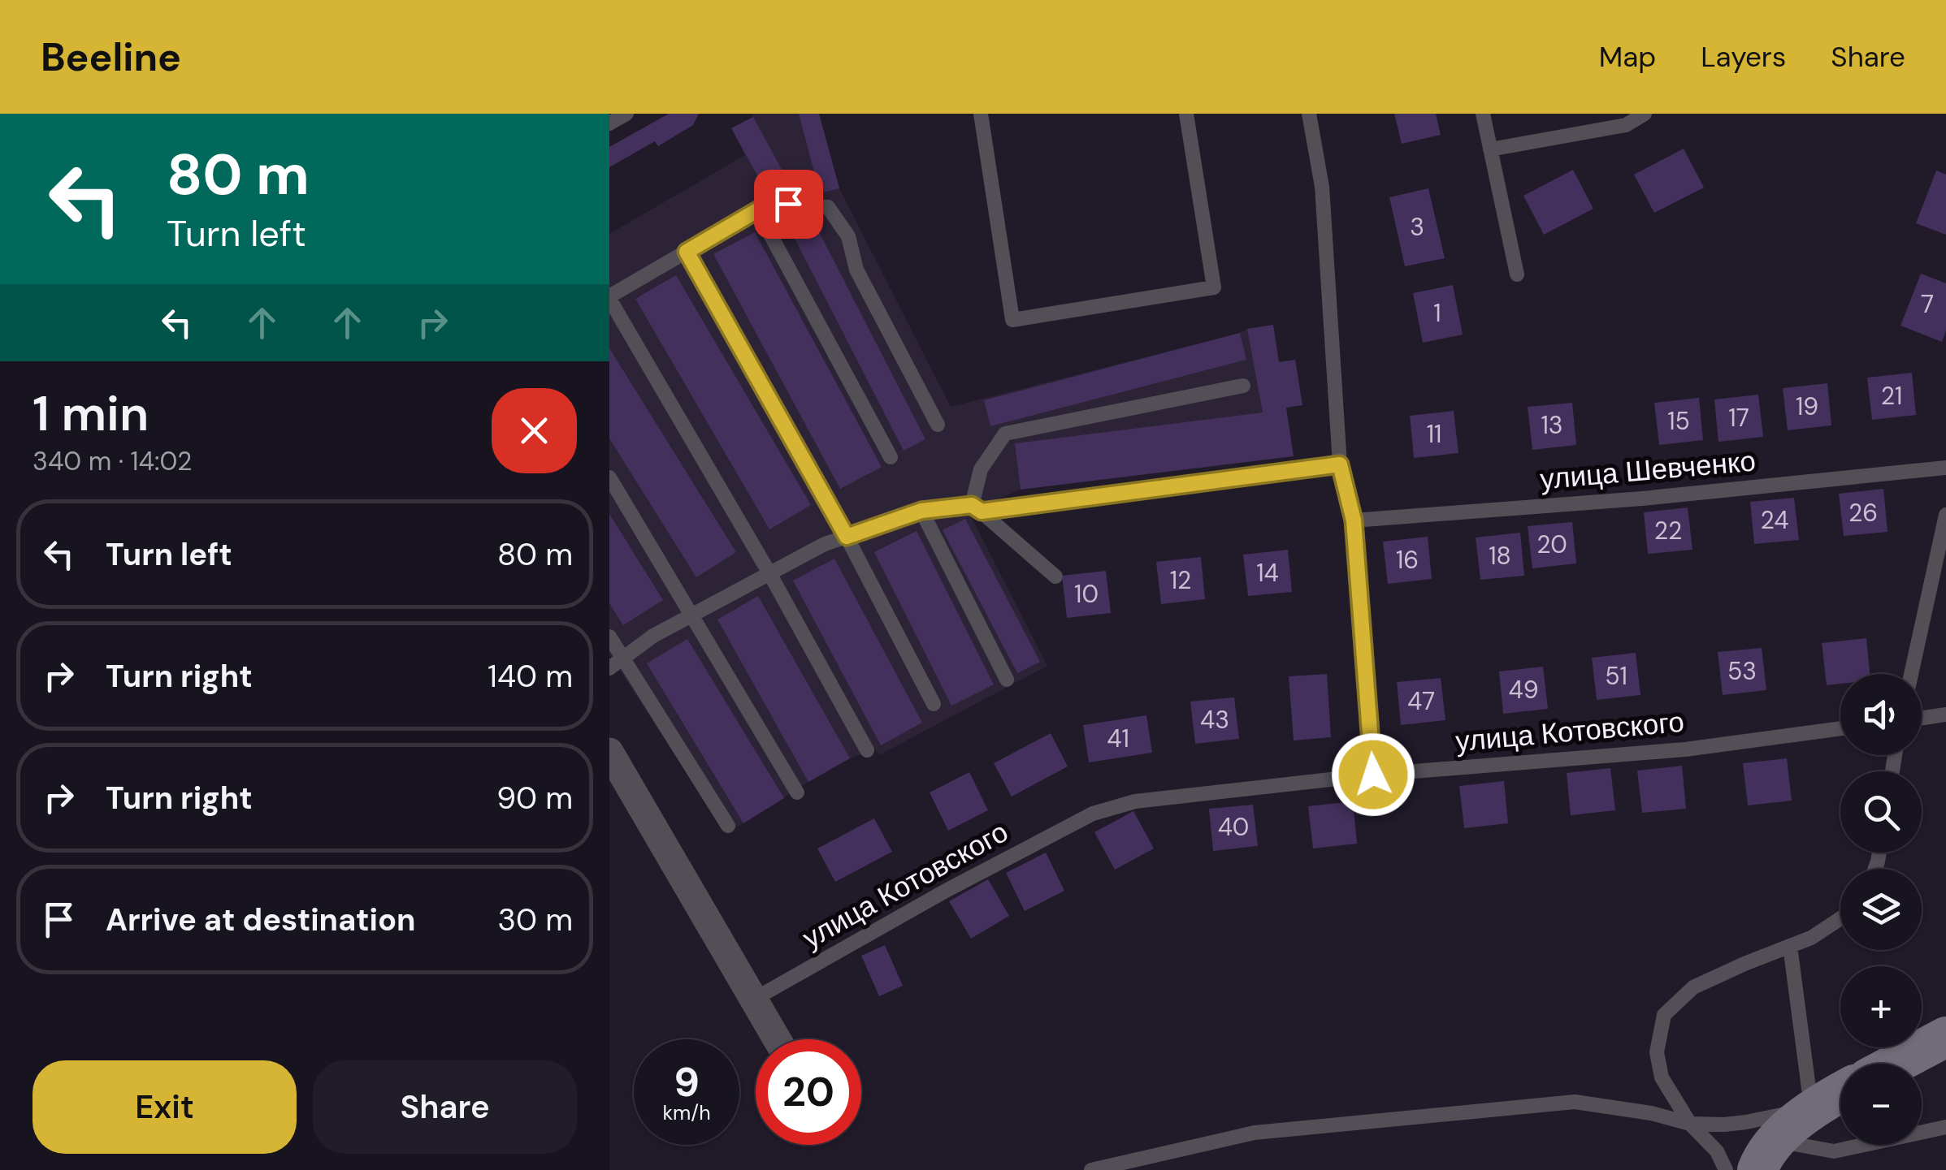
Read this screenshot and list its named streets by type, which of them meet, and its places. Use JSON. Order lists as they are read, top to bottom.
{
  "streets": {
    "lane": ["улица Шевченко", "улица Котовского"]
  },
  "house_numbers": [
    "3",
    "7",
    "1",
    "21",
    "19",
    "17",
    "15",
    "13",
    "11",
    "26",
    "24",
    "22",
    "20",
    "18",
    "16",
    "14",
    "12",
    "10",
    "53",
    "51",
    "49",
    "47",
    "43",
    "41",
    "40"
  ],
  "page": {
    "header": "Beeline",
    "nav": ["Map", "Layers", "Share"],
    "turn": ["80 m", "Turn left"],
    "heading": ["1 min", "340 m · 14:02"],
    "list": [
      {
        "name": "Turn left",
        "value": "80 m"
      },
      {
        "name": "Turn right",
        "value": "140 m"
      },
      {
        "name": "Turn right",
        "value": "90 m"
      },
      {
        "name": "Arrive at destination",
        "value": "30 m"
      }
    ],
    "map_buttons": ["+", "−"],
    "speed": "9 km/h",
    "limit": "20",
    "buttons": ["Exit", "Share"]
  }
}
